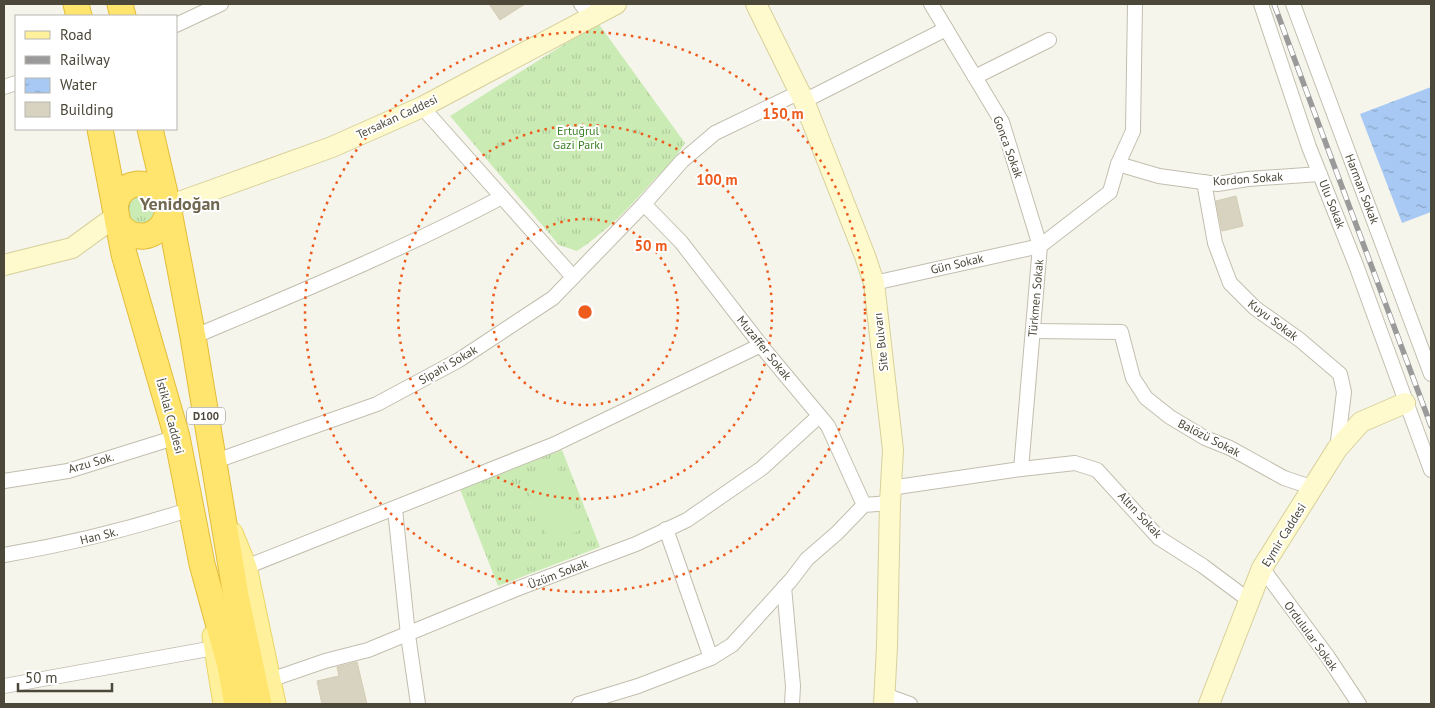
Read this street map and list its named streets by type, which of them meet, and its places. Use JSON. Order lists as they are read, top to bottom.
{
  "streets": {
    "highway": ["İstiklal Caddesi", "D100"],
    "street": [
      "Tersakan Caddesi",
      "Gonca Sokak",
      "Kordon Sokak",
      "Harman Sokak",
      "Ulu Sokak",
      "Gün Sokak",
      "Türkmen Sokak",
      "Kuyu Sokak",
      "Site Bulvarı",
      "Muzaffer Sokak",
      "Sipahi Sokak",
      "Balözü Sokak",
      "Arzu Sok.",
      "Altın Sokak",
      "Eymir Caddesi",
      "Han Sk.",
      "Üzüm Sokak",
      "Ordulular Sokak"
    ]
  },
  "crossings": [
    ["Tersakan Caddesi", "İstiklal Caddesi"],
    ["Tersakan Caddesi", "D100"],
    ["Gonca Sokak", "Gün Sokak"],
    ["Gonca Sokak", "Türkmen Sokak"],
    ["Gonca Sokak", "Sipahi Sokak"],
    ["Kordon Sokak", "Ulu Sokak"],
    ["Kordon Sokak", "Türkmen Sokak"],
    ["Kordon Sokak", "Kuyu Sokak"],
    ["Ulu Sokak", "Eymir Caddesi"],
    ["Gün Sokak", "Türkmen Sokak"],
    ["Gün Sokak", "Site Bulvarı"],
    ["Türkmen Sokak", "Balözü Sokak"],
    ["Türkmen Sokak", "Altın Sokak"],
    ["Kuyu Sokak", "Eymir Caddesi"],
    ["Site Bulvarı", "Sipahi Sokak"],
    ["Muzaffer Sokak", "Sipahi Sokak"],
    ["Muzaffer Sokak", "Üzüm Sokak"],
    ["Sipahi Sokak", "D100"],
    ["İstiklal Caddesi", "D100"],
    ["İstiklal Caddesi", "Arzu Sok."],
    ["İstiklal Caddesi", "Han Sk."],
    ["Balözü Sokak", "Eymir Caddesi"],
    ["Altın Sokak", "Eymir Caddesi"],
    ["Eymir Caddesi", "Ordulular Sokak"]
  ],
  "districts": ["Yenidoğan"],
  "parks": ["Ertuğrul Gazi Parkı"],
  "legend": [
    "Road",
    "Railway",
    "Water",
    "Building"
  ],
  "scale_bar": "50 m",
  "rings": ["150 m", "100 m", "50 m"]
}
